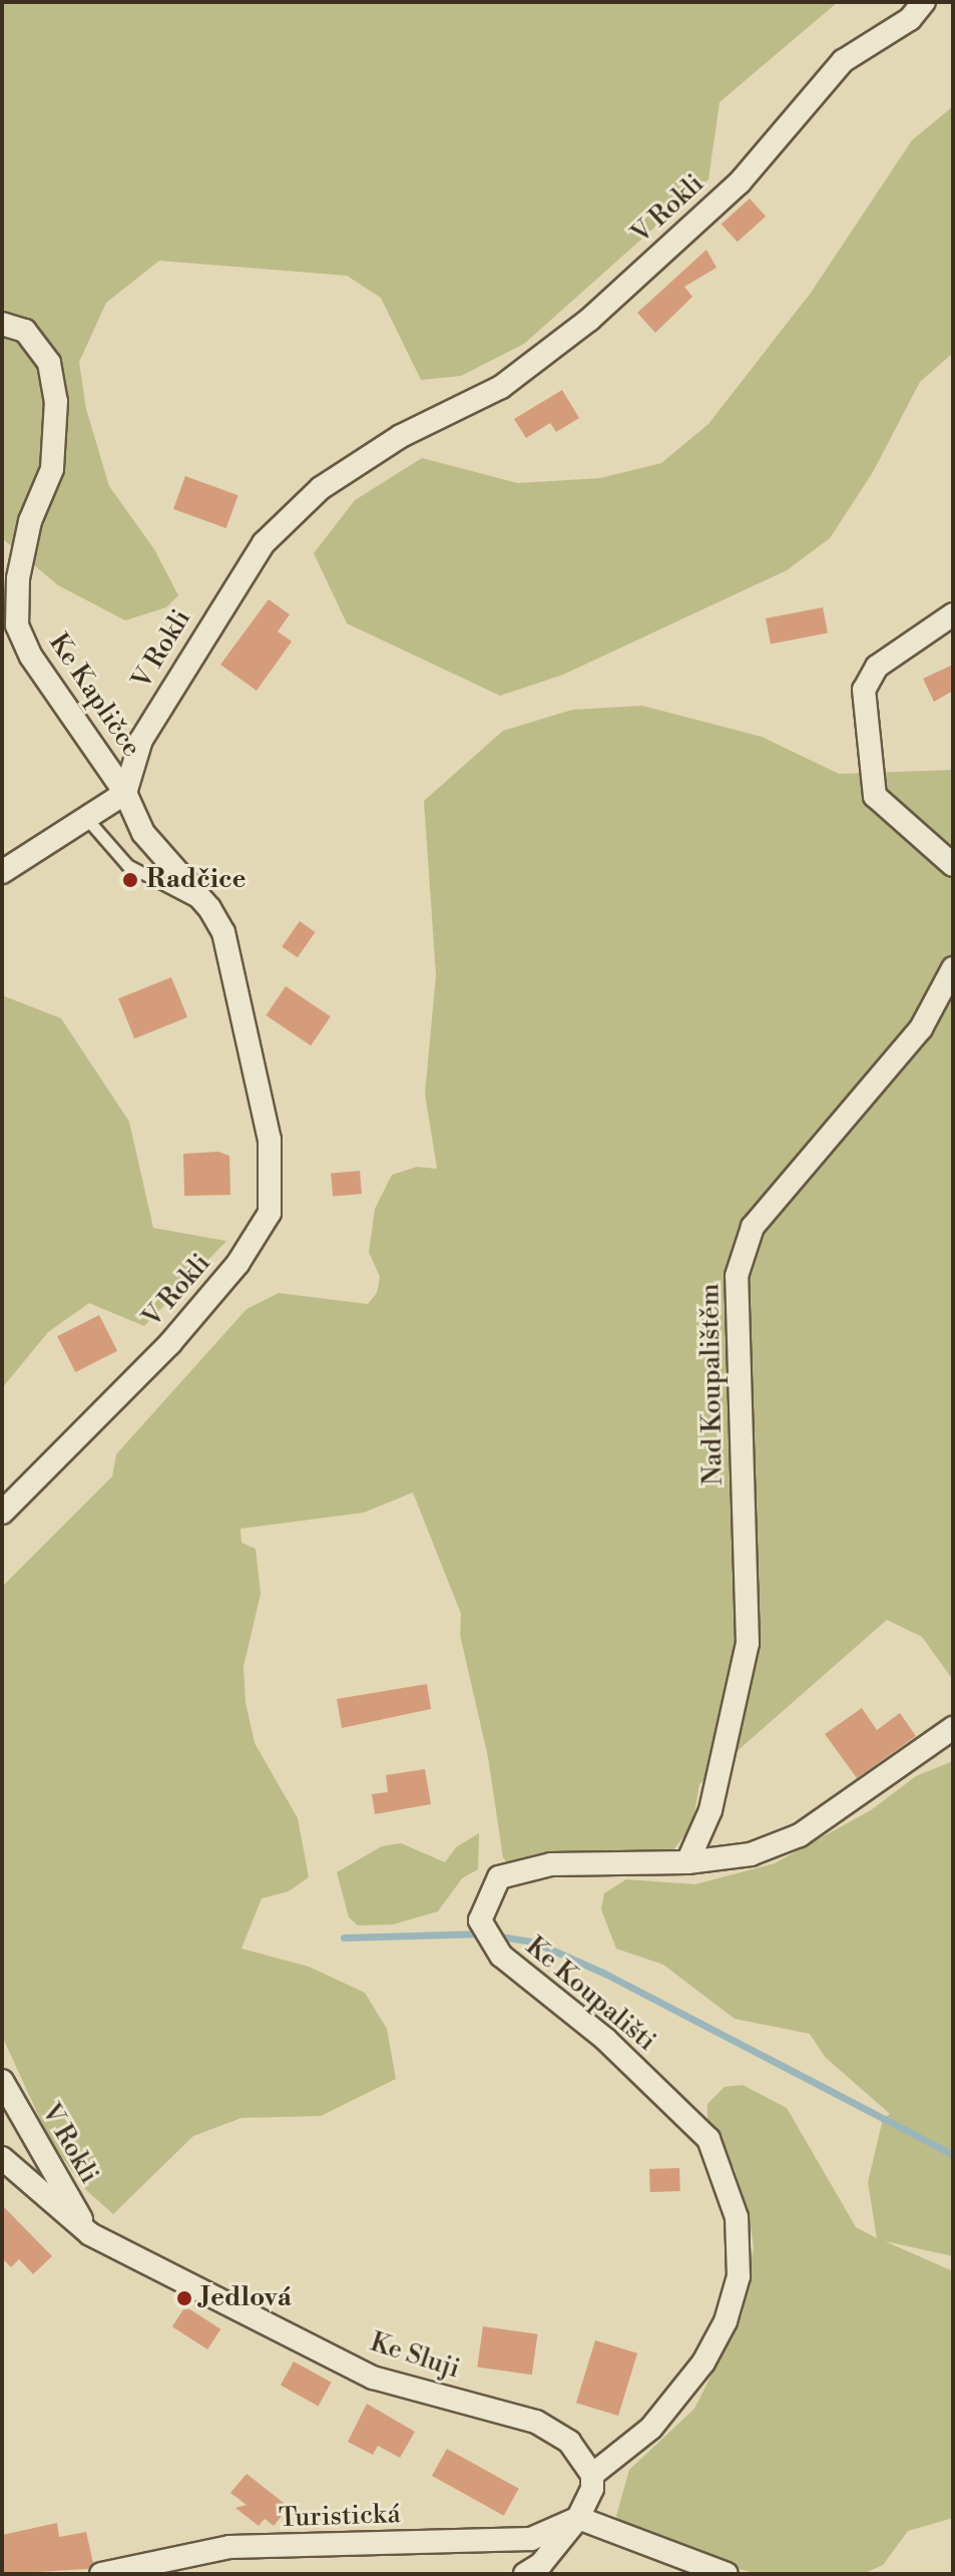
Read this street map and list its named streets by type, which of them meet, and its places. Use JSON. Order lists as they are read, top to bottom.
{
  "streets": {
    "street": [
      "V Rokli",
      "Ke Kapličce",
      "Nad Koupalištěm",
      "Ke Koupališti",
      "Ke Sluji",
      "Turistická"
    ]
  },
  "crossings": [
    ["V Rokli", "Ke Kapličce"],
    ["V Rokli", "Ke Sluji"],
    ["Nad Koupalištěm", "Ke Koupališti"],
    ["Ke Koupališti", "Ke Sluji"]
  ],
  "places": ["Radčice", "Jedlová"]
}
